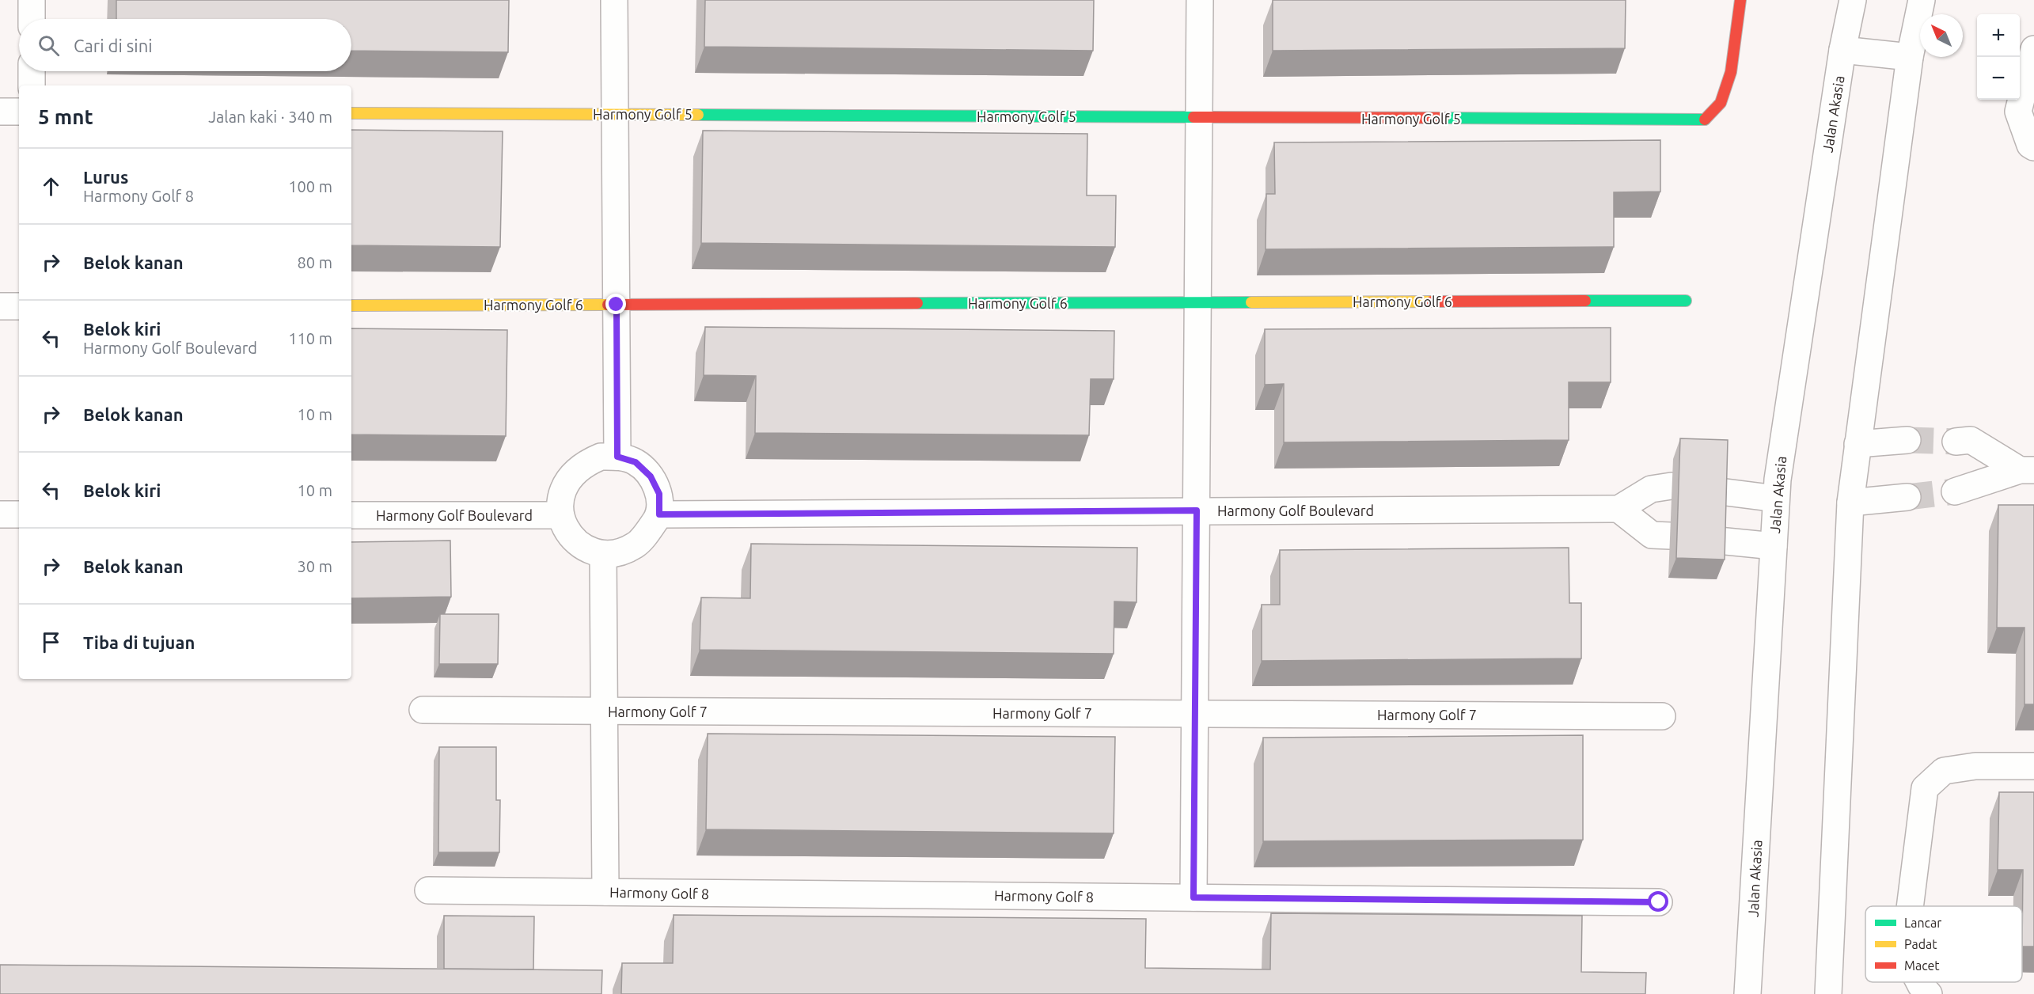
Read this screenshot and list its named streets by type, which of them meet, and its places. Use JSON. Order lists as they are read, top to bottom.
{
  "streets": {
    "street": [
      "Harmony Golf 5",
      "Jalan Akasia",
      "Harmony Golf 6",
      "Harmony Golf Boulevard",
      "Harmony Golf 7",
      "Harmony Golf 8"
    ]
  },
  "legend": ["Lancar", "Padat", "Macet"],
  "north": "top left",
  "page": {
    "map_buttons": ["+", "−"],
    "search": "Cari di sini",
    "heading": ["5 mnt", "Jalan kaki · 340 m"],
    "list": [
      ["Lurus", "Harmony Golf 8", "100 m"],
      ["Belok kanan", "80 m"],
      ["Belok kiri", "Harmony Golf Boulevard", "110 m"],
      ["Belok kanan", "10 m"],
      ["Belok kiri", "10 m"],
      ["Belok kanan", "30 m"],
      "Tiba di tujuan"
    ]
  }
}
